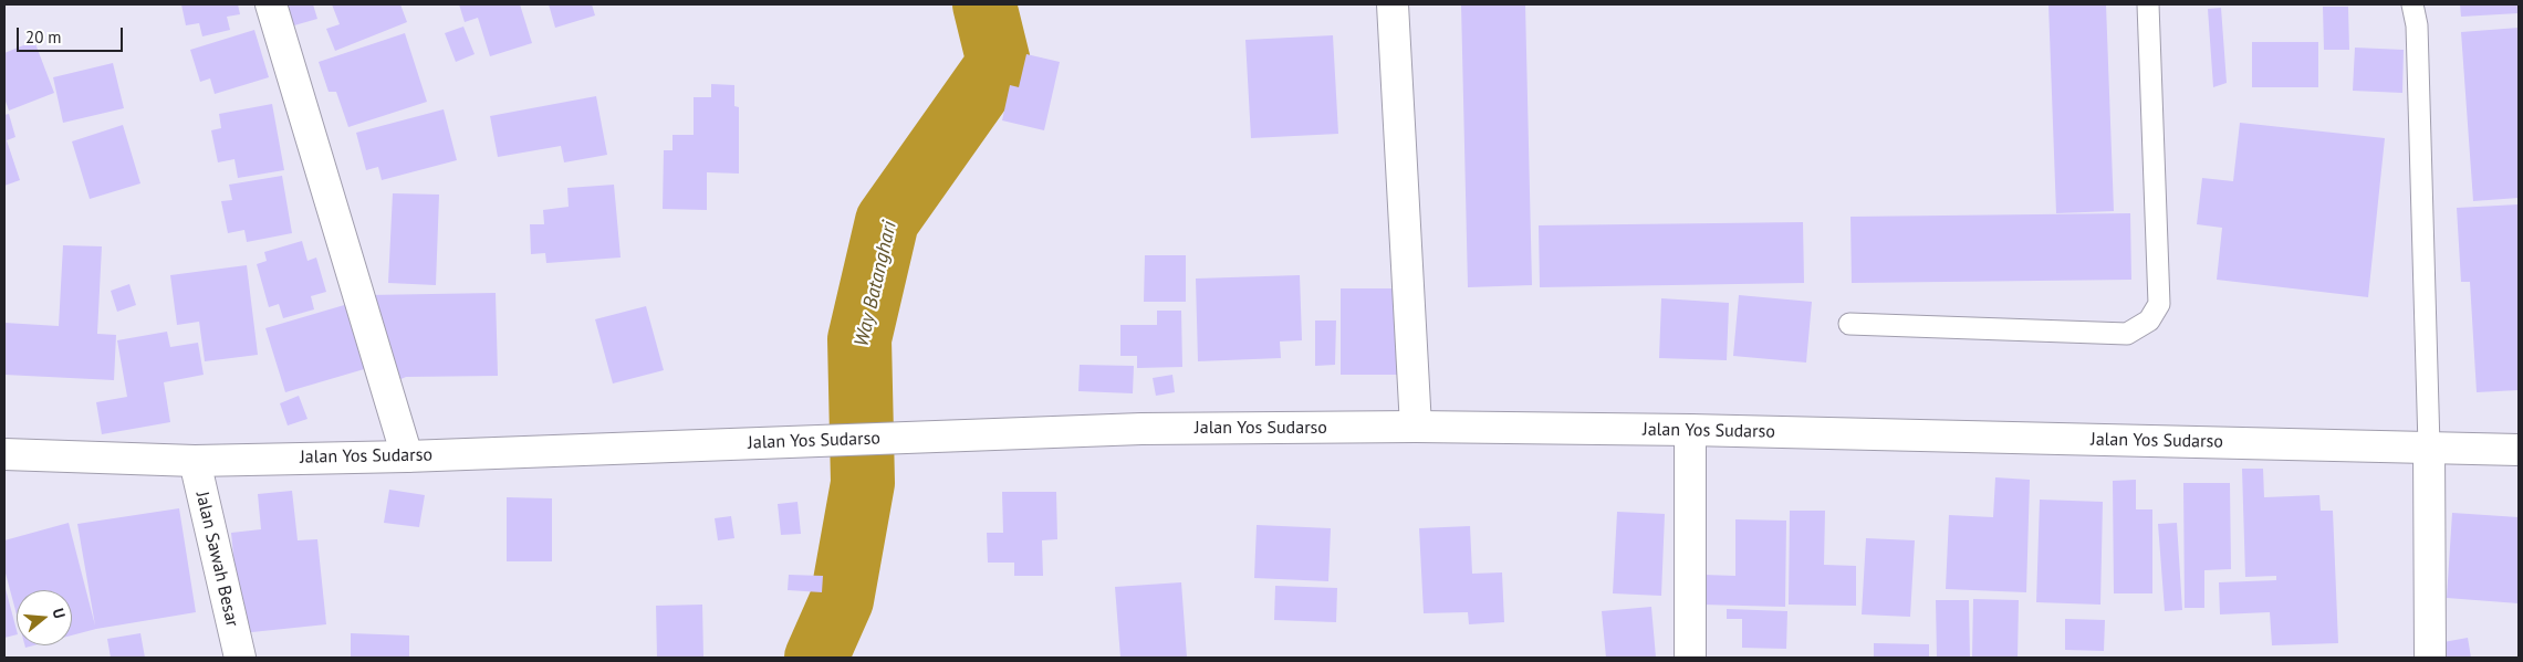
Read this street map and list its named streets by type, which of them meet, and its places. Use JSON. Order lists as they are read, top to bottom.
{
  "streets": {
    "street": ["Jalan Yos Sudarso", "Jalan Sawah Besar"]
  },
  "crossings": [
    ["Jalan Yos Sudarso", "Jalan Sawah Besar"]
  ],
  "water": ["Way Batanghari"],
  "scale_bar": "20 m",
  "north": "right"
}
